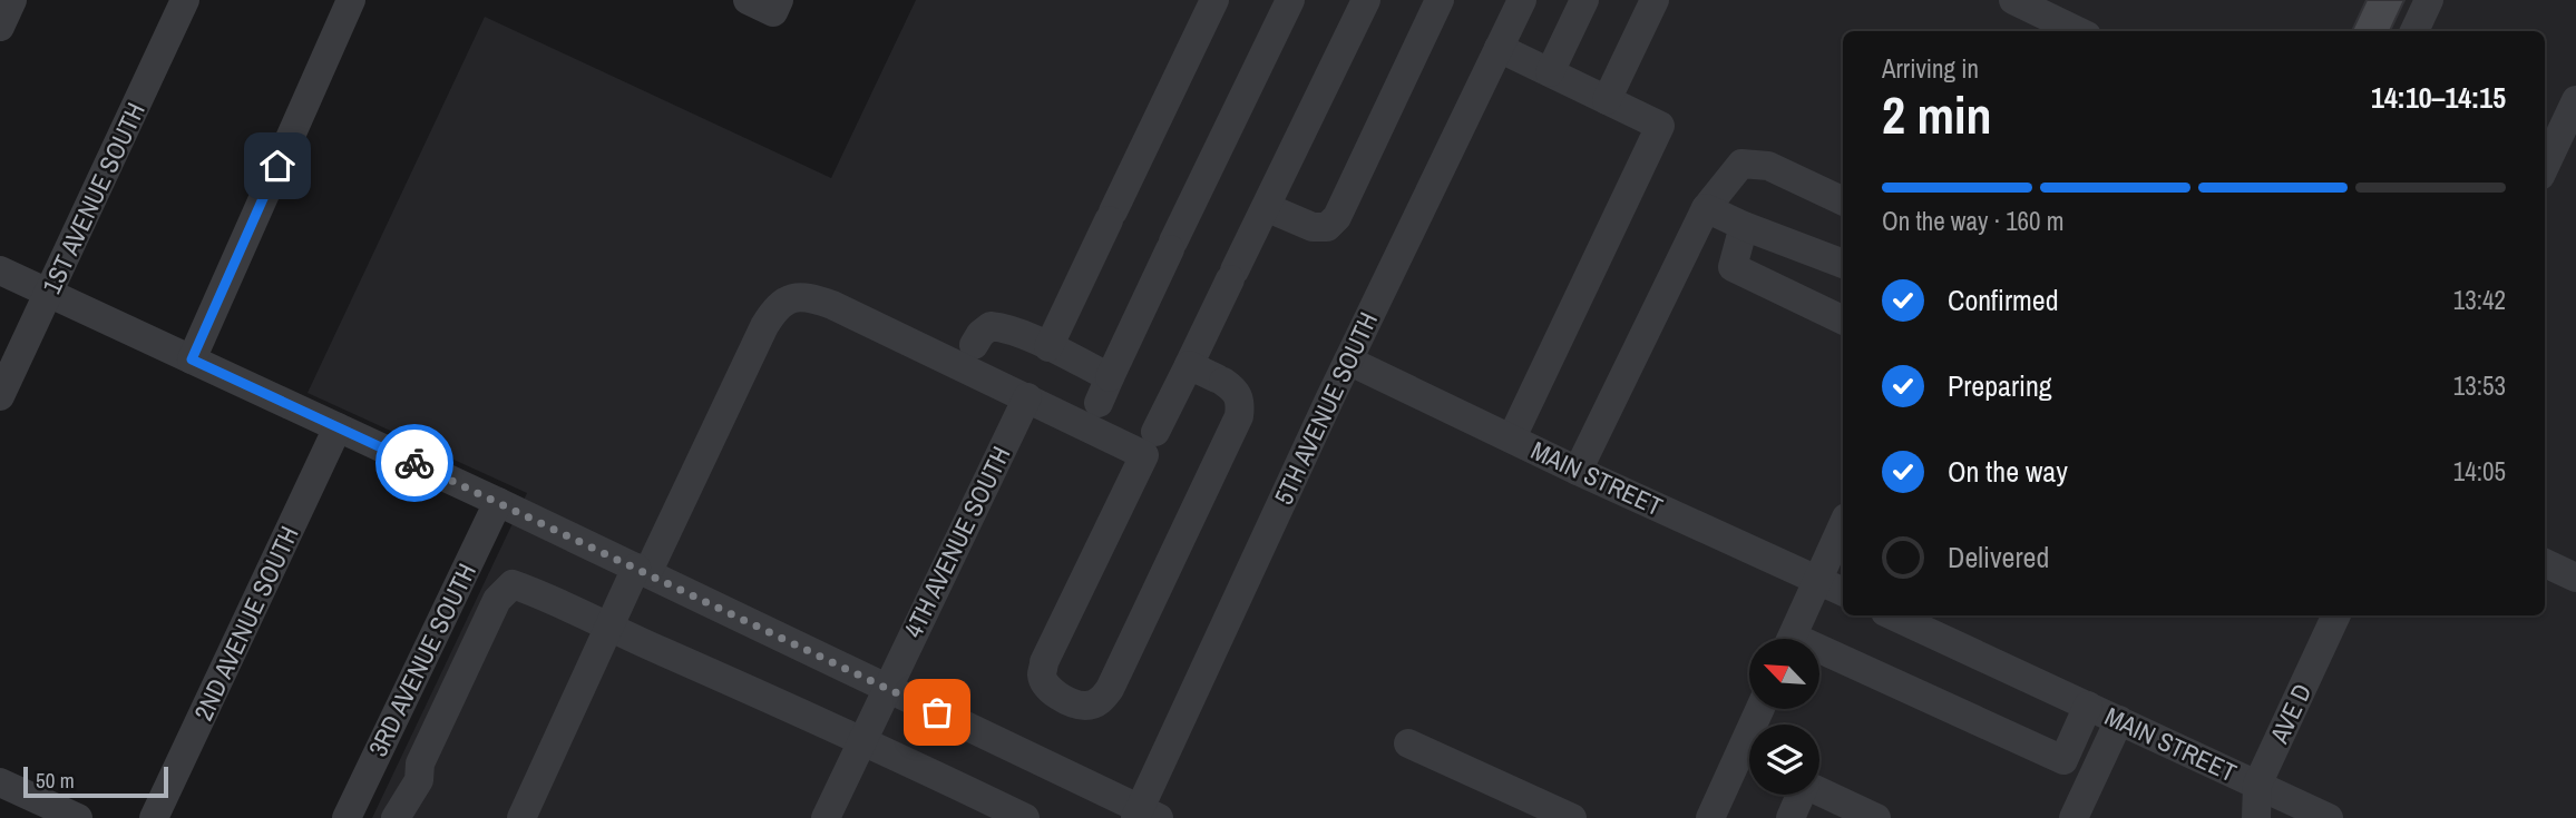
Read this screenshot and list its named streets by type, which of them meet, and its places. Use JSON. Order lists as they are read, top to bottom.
{
  "streets": {
    "street": [
      "1ST AVENUE SOUTH",
      "5TH AVENUE SOUTH",
      "MAIN STREET",
      "4TH AVENUE SOUTH",
      "2ND AVENUE SOUTH",
      "3RD AVENUE SOUTH",
      "AVE D"
    ]
  },
  "crossings": [
    ["5TH AVENUE SOUTH", "MAIN STREET"],
    ["MAIN STREET", "AVE D"]
  ],
  "scale_bar": "50 m",
  "north": "top left",
  "page": {
    "heading": ["2 min", "Arriving in", "14:10–14:15"],
    "bar": "On the way · 160 m",
    "list": [
      ["Confirmed", "13:42"],
      ["Preparing", "13:53"],
      ["On the way", "14:05"],
      "Delivered"
    ],
    "scale": "50 m"
  }
}
